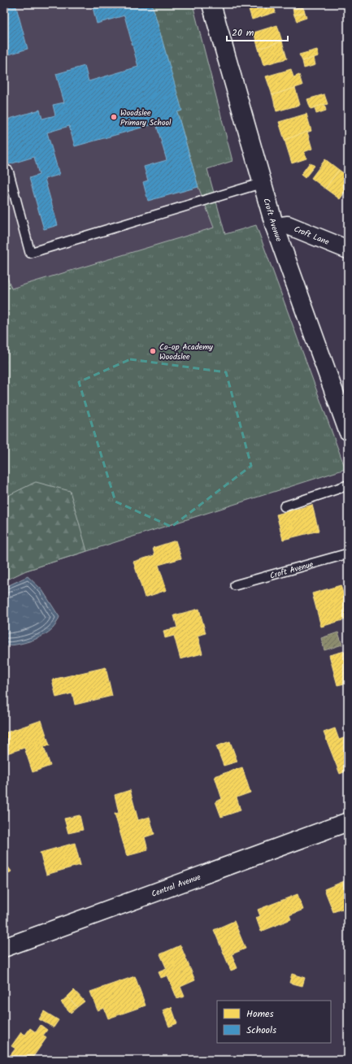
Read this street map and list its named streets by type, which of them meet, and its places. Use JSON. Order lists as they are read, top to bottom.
{
  "streets": {
    "street": ["Croft Avenue", "Croft Lane", "Central Avenue"]
  },
  "crossings": [
    ["Croft Avenue", "Croft Lane"]
  ],
  "places": ["Woodslee Primary School", "Co-op Academy Woodslee"],
  "legend": ["Homes", "Schools"],
  "scale_bar": "20 m"
}
